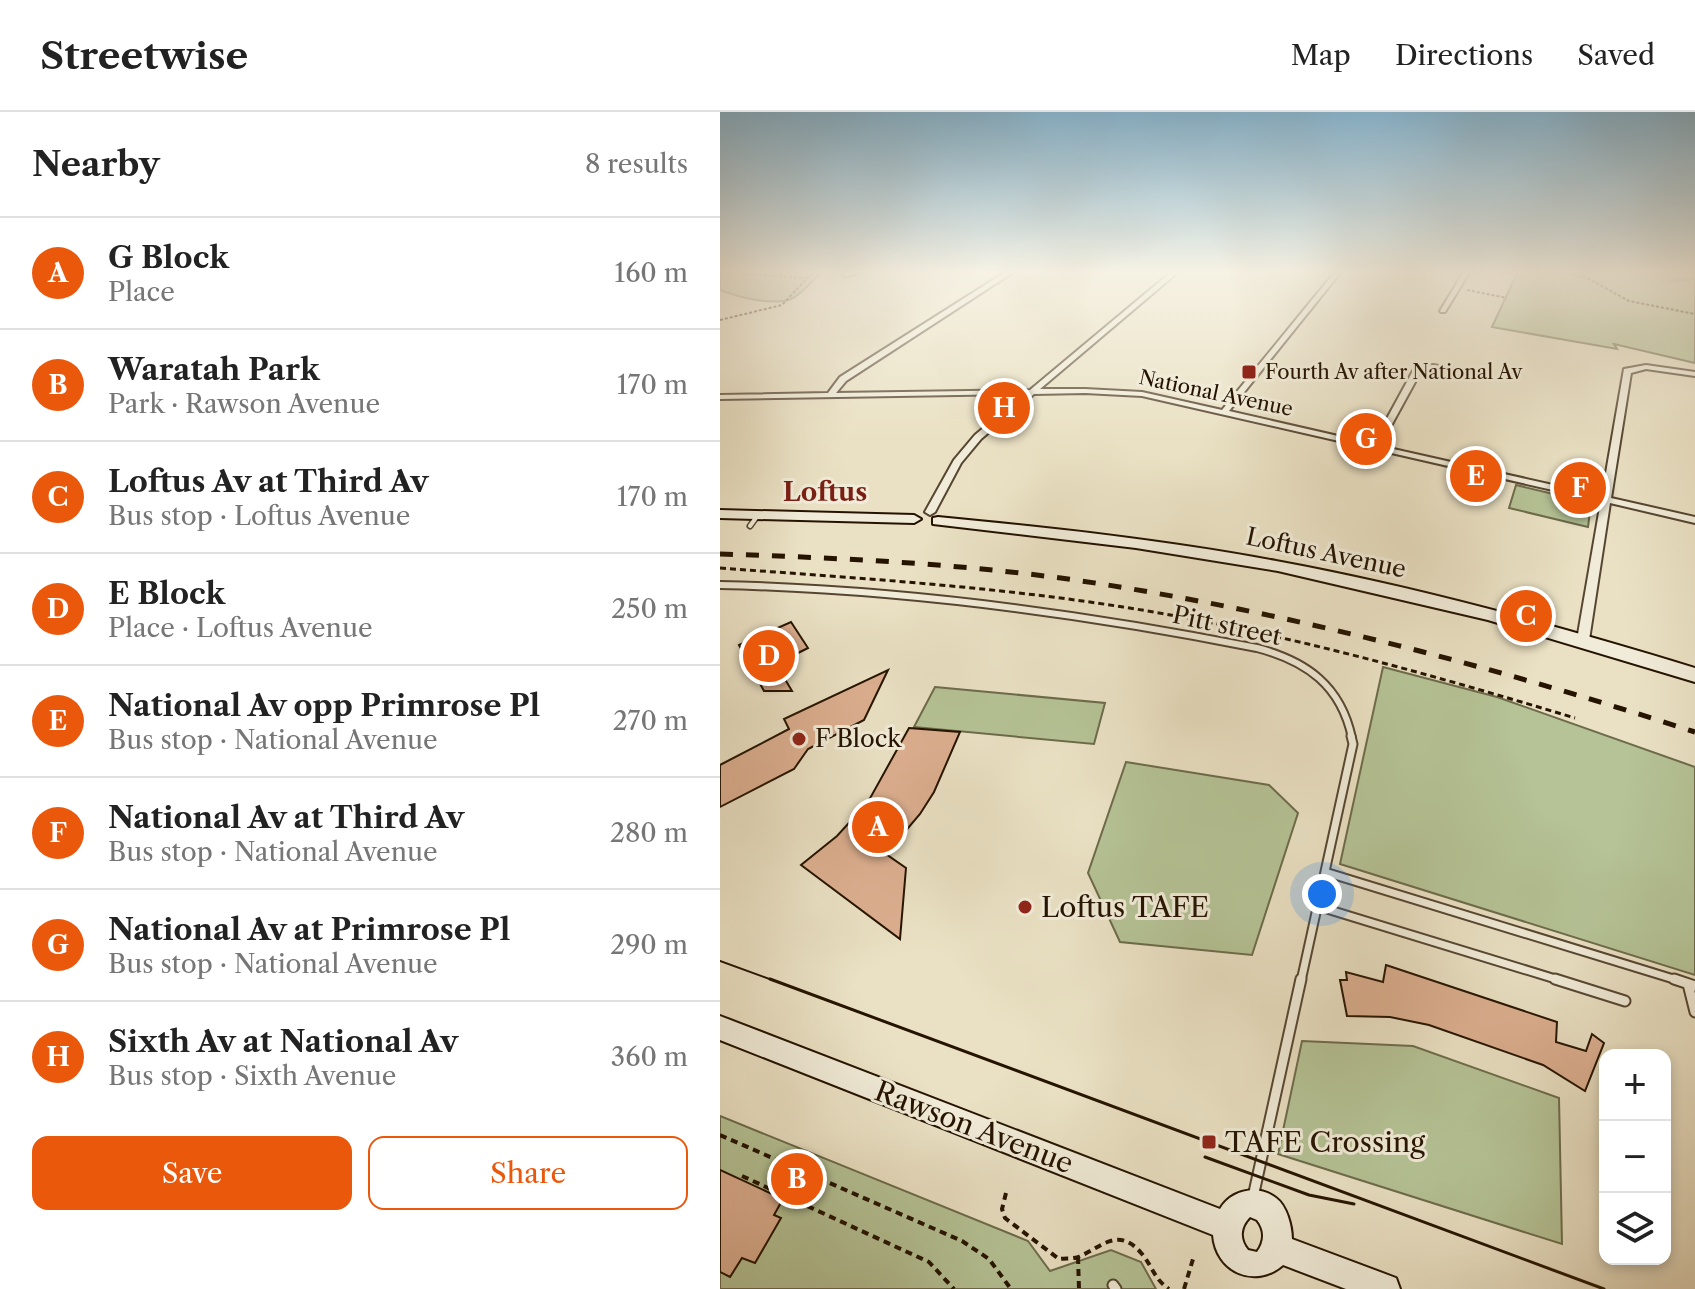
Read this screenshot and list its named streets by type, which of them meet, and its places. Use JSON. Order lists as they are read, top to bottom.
{
  "streets": {
    "street": ["National Avenue", "Loftus Avenue", "Rawson Avenue"],
    "lane": ["Pitt street"]
  },
  "crossings": [
    ["Pitt street", "Rawson Avenue"]
  ],
  "districts": ["Loftus"],
  "places": {
    "transit": ["Fourth Av after National Av", "TAFE Crossing"],
    "other": ["F Block", "Loftus TAFE"]
  },
  "page": {
    "header": "Streetwise",
    "nav": ["Map", "Directions", "Saved"],
    "heading": ["Nearby", "8 results"],
    "list": [
      {
        "mark": "A",
        "name": "G Block",
        "note": "Place",
        "value": "160 m"
      },
      {
        "mark": "B",
        "name": "Waratah Park",
        "note": "Park · Rawson Avenue",
        "value": "170 m"
      },
      {
        "mark": "C",
        "name": "Loftus Av at Third Av",
        "note": "Bus stop · Loftus Avenue",
        "value": "170 m"
      },
      {
        "mark": "D",
        "name": "E Block",
        "note": "Place · Loftus Avenue",
        "value": "250 m"
      },
      {
        "mark": "E",
        "name": "National Av opp Primrose Pl",
        "note": "Bus stop · National Avenue",
        "value": "270 m"
      },
      {
        "mark": "F",
        "name": "National Av at Third Av",
        "note": "Bus stop · National Avenue",
        "value": "280 m"
      },
      {
        "mark": "G",
        "name": "National Av at Primrose Pl",
        "note": "Bus stop · National Avenue",
        "value": "290 m"
      },
      {
        "mark": "H",
        "name": "Sixth Av at National Av",
        "note": "Bus stop · Sixth Avenue",
        "value": "360 m"
      }
    ],
    "pins": [
      "H",
      "G",
      "E",
      "F",
      "C",
      "D",
      "A",
      "B"
    ],
    "map_buttons": ["+", "−"],
    "buttons": ["Save", "Share"]
  }
}
